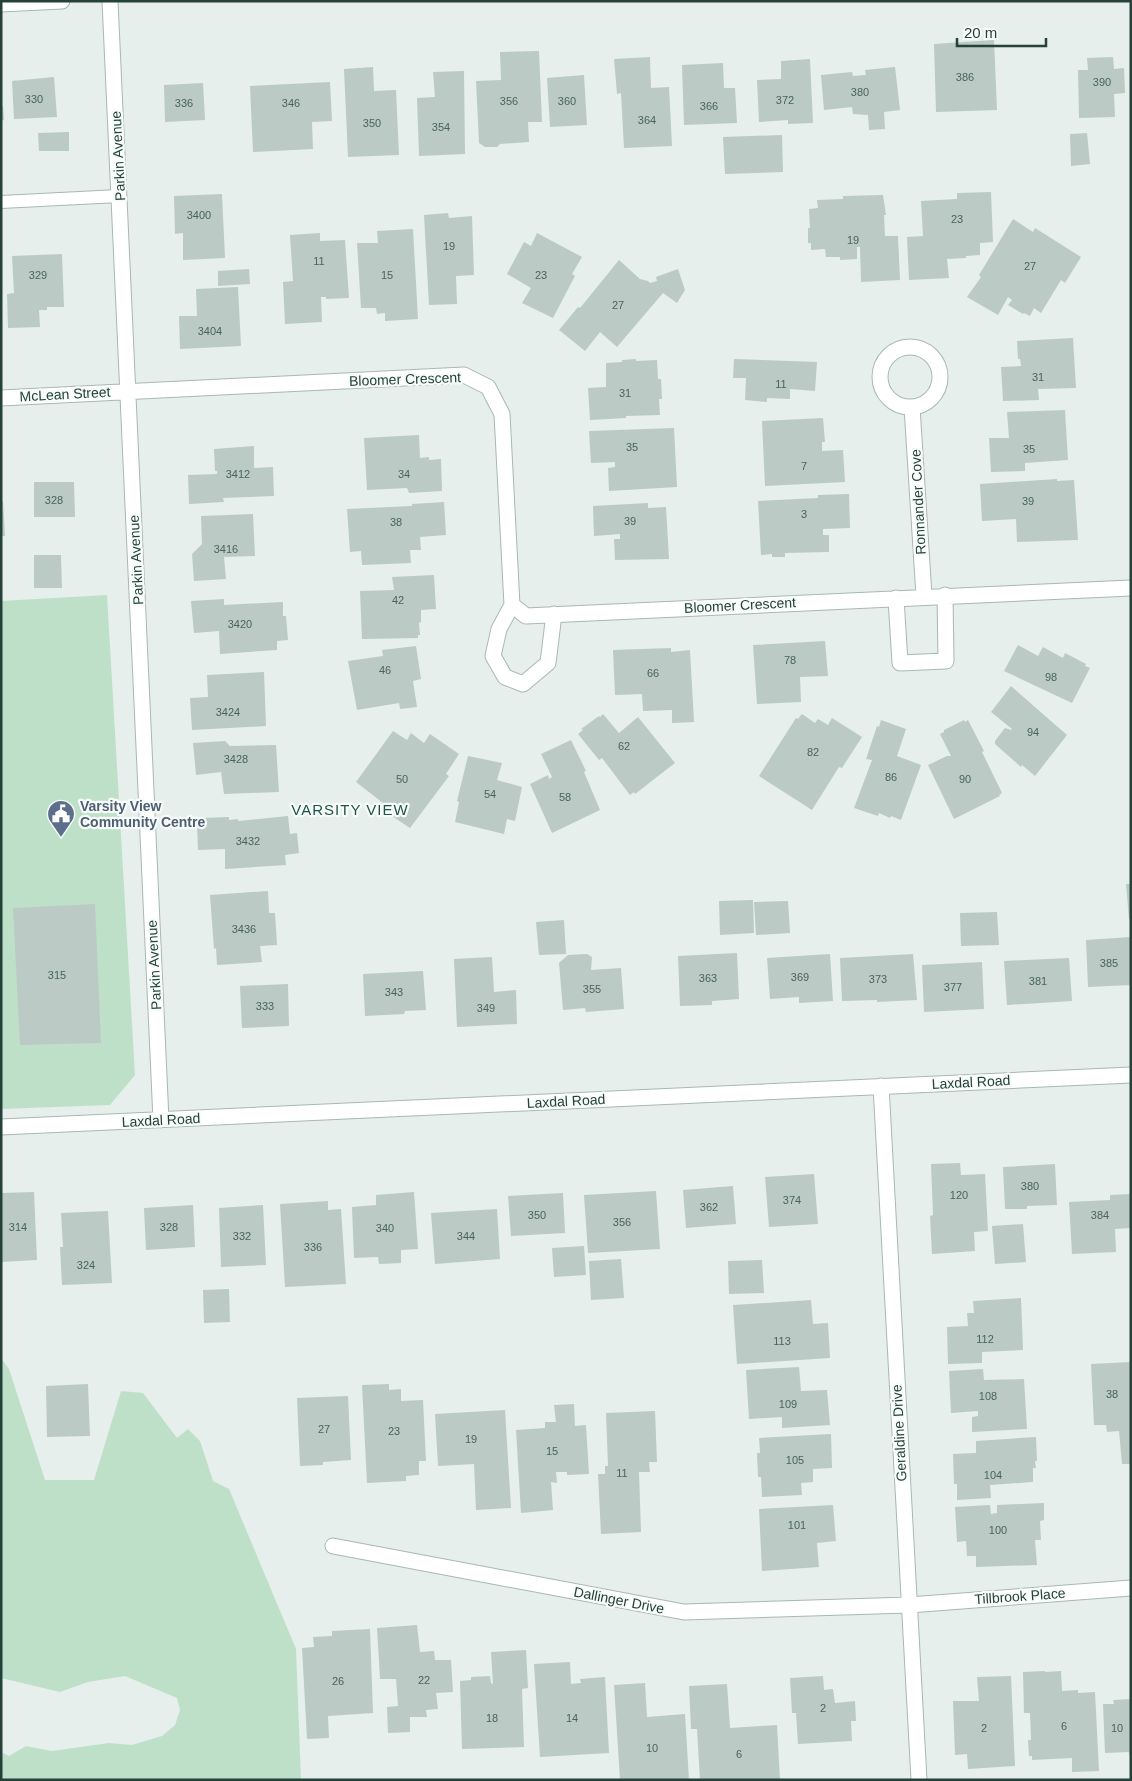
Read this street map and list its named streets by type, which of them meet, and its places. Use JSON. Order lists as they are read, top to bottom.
{
  "streets": {
    "street": [
      "Parkin Avenue",
      "Bloomer Crescent",
      "McLean Street",
      "Ronnander Cove",
      "Laxdal Road",
      "Geraldine Drive",
      "Tillbrook Place",
      "Dallinger Drive"
    ]
  },
  "crossings": [
    ["Parkin Avenue", "Bloomer Crescent"],
    ["Parkin Avenue", "McLean Street"],
    ["Parkin Avenue", "Laxdal Road"],
    ["Bloomer Crescent", "McLean Street"],
    ["Bloomer Crescent", "Ronnander Cove"],
    ["Laxdal Road", "Geraldine Drive"],
    ["Geraldine Drive", "Tillbrook Place"],
    ["Geraldine Drive", "Dallinger Drive"],
    ["Tillbrook Place", "Dallinger Drive"]
  ],
  "districts": ["VARSITY VIEW"],
  "places": {
    "public building": ["Varsity View Community Centre"]
  },
  "house_numbers": [
    "386",
    "390",
    "380",
    "330",
    "372",
    "356",
    "360",
    "336",
    "346",
    "366",
    "364",
    "350",
    "354",
    "3400",
    "23",
    "19",
    "19",
    "11",
    "27",
    "329",
    "15",
    "23",
    "27",
    "3404",
    "31",
    "11",
    "31",
    "35",
    "35",
    "7",
    "3412",
    "34",
    "328",
    "39",
    "3",
    "39",
    "38",
    "3416",
    "42",
    "3420",
    "78",
    "46",
    "66",
    "98",
    "3424",
    "94",
    "62",
    "82",
    "3428",
    "86",
    "50",
    "90",
    "54",
    "58",
    "3432",
    "3436",
    "385",
    "315",
    "369",
    "363",
    "373",
    "381",
    "377",
    "355",
    "343",
    "333",
    "349",
    "380",
    "120",
    "374",
    "362",
    "350",
    "384",
    "356",
    "314",
    "328",
    "340",
    "332",
    "344",
    "336",
    "324",
    "112",
    "113",
    "38",
    "108",
    "109",
    "27",
    "23",
    "19",
    "15",
    "105",
    "11",
    "104",
    "101",
    "100",
    "22",
    "26",
    "2",
    "18",
    "14",
    "6",
    "2",
    "10",
    "10",
    "6"
  ],
  "scale_bar": "20 m"
}
